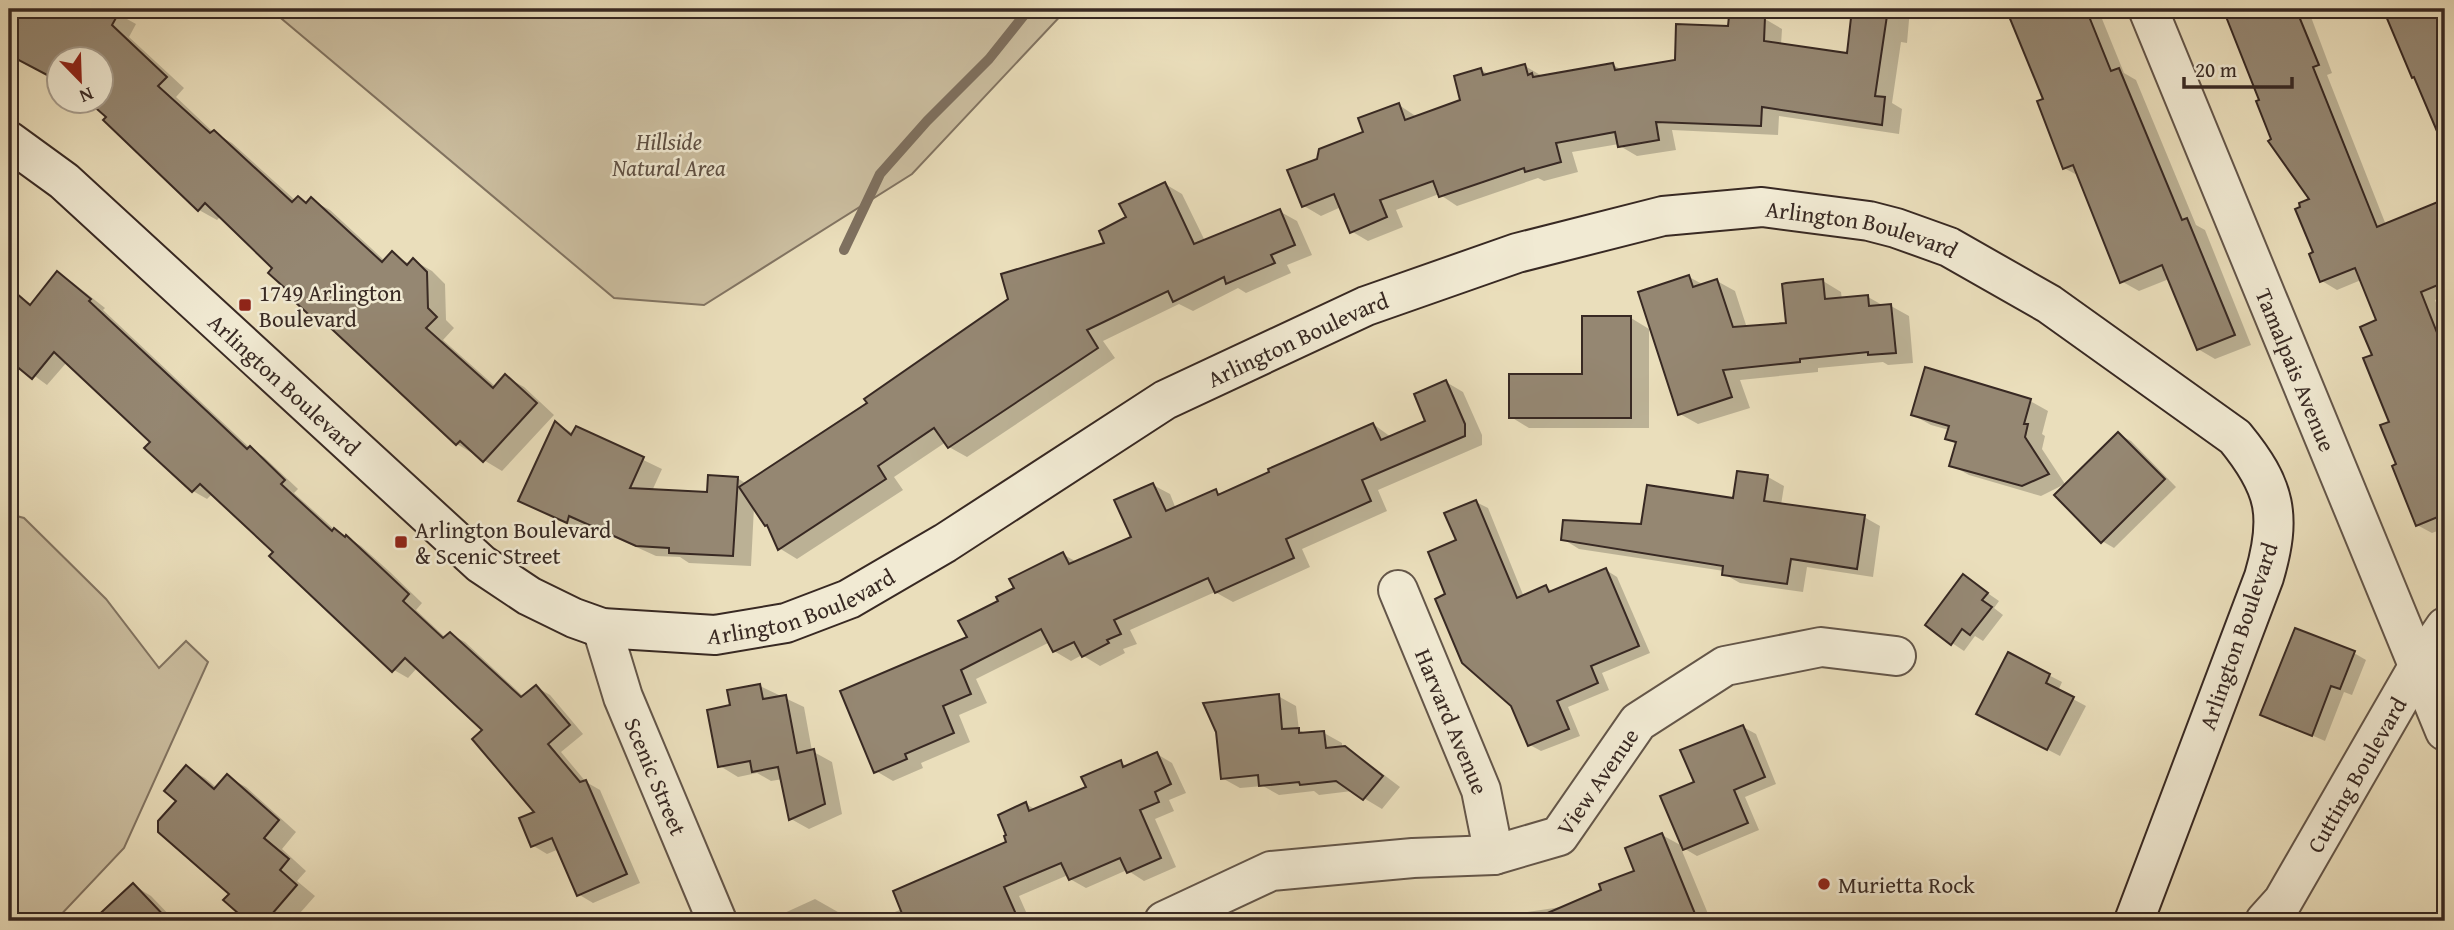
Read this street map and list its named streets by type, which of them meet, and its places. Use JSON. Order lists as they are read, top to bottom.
{
  "streets": {
    "main road": [
      "Arlington Boulevard",
      "Tamalpais Avenue",
      "Harvard Avenue",
      "Cutting Boulevard",
      "Scenic Street",
      "View Avenue"
    ]
  },
  "crossings": [
    ["Arlington Boulevard", "Scenic Street"],
    ["Tamalpais Avenue", "Cutting Boulevard"],
    ["Harvard Avenue", "View Avenue"]
  ],
  "parks": ["Hillside Natural Area"],
  "places": {
    "transit": ["1749 Arlington Boulevard", "Arlington Boulevard & Scenic Street"],
    "other": ["Murietta Rock"]
  },
  "scale_bar": "20 m",
  "north": "bottom right"
}
